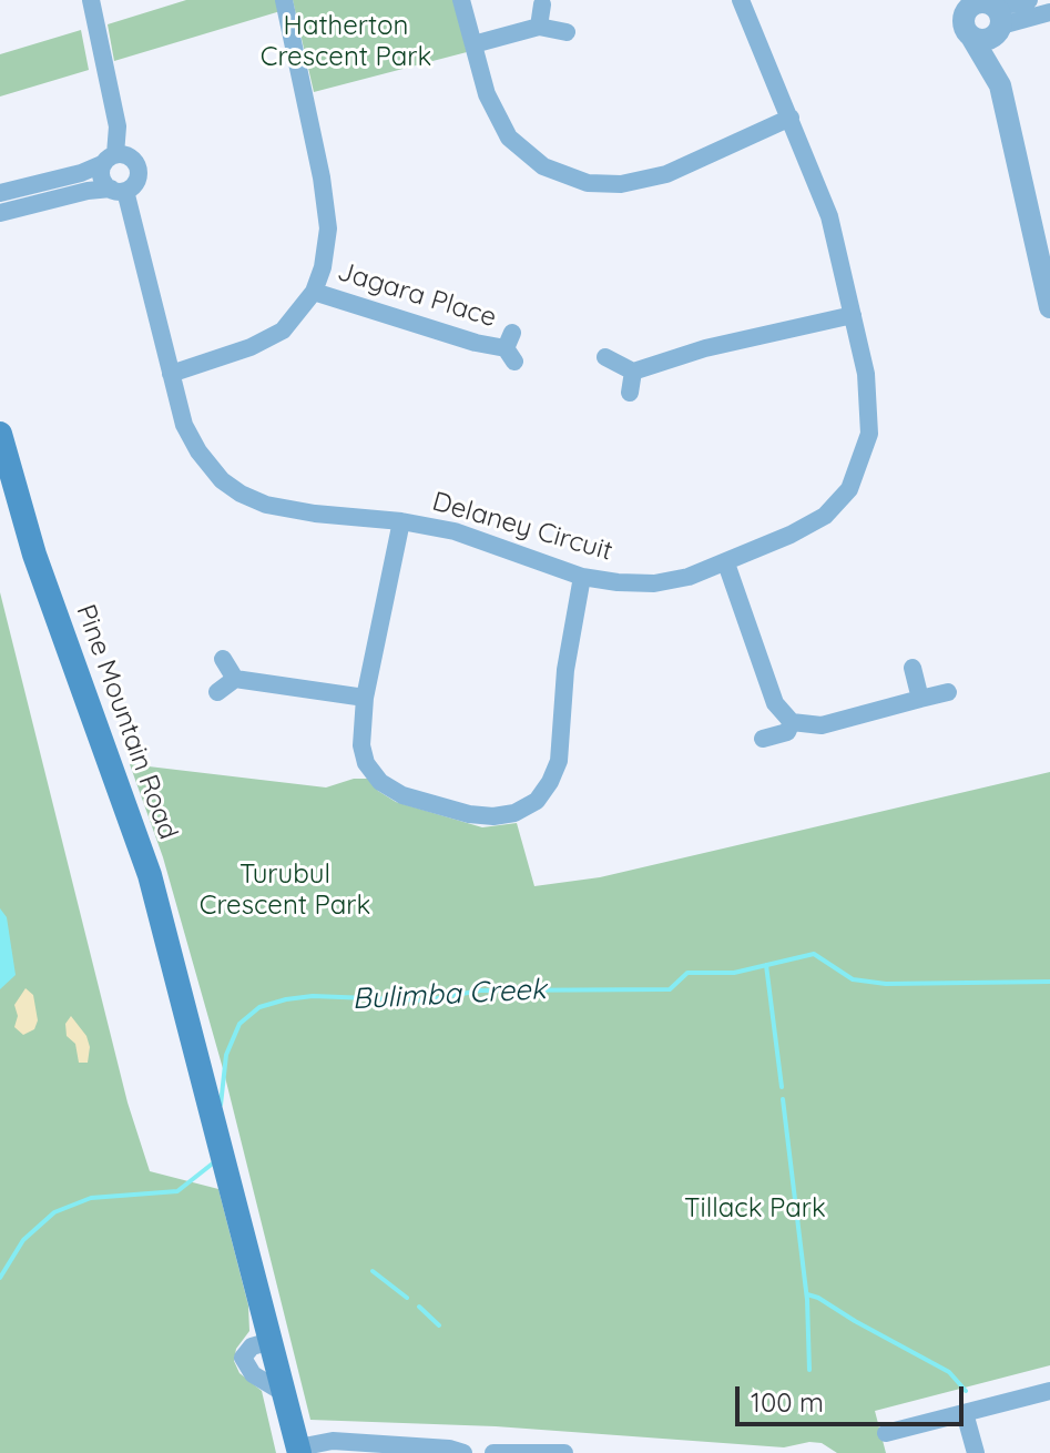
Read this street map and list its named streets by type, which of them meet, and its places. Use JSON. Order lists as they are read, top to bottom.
{
  "streets": {
    "main road": ["Pine Mountain Road"],
    "street": ["Jagara Place", "Delaney Circuit"]
  },
  "water": ["Bulimba Creek"],
  "parks": ["Hatherton Crescent Park", "Turubul Crescent Park", "Tillack Park"],
  "scale_bar": "100 m"
}
